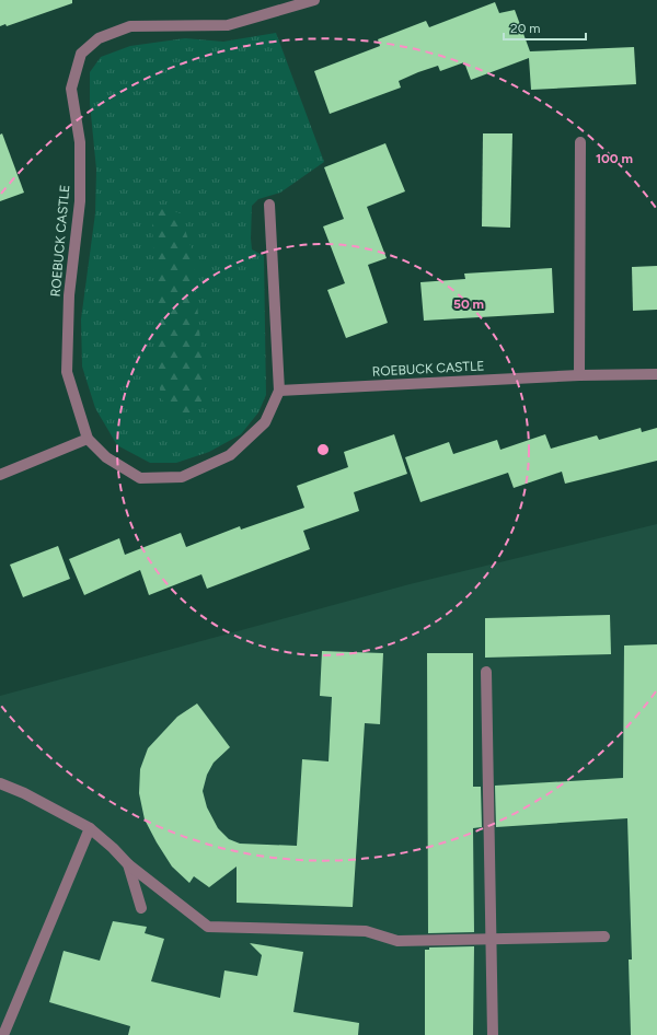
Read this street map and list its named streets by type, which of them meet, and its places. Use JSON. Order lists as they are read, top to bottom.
{
  "streets": {
    "street": ["ROEBUCK CASTLE"]
  },
  "scale_bar": "20 m",
  "rings": ["100 m", "50 m"]
}
